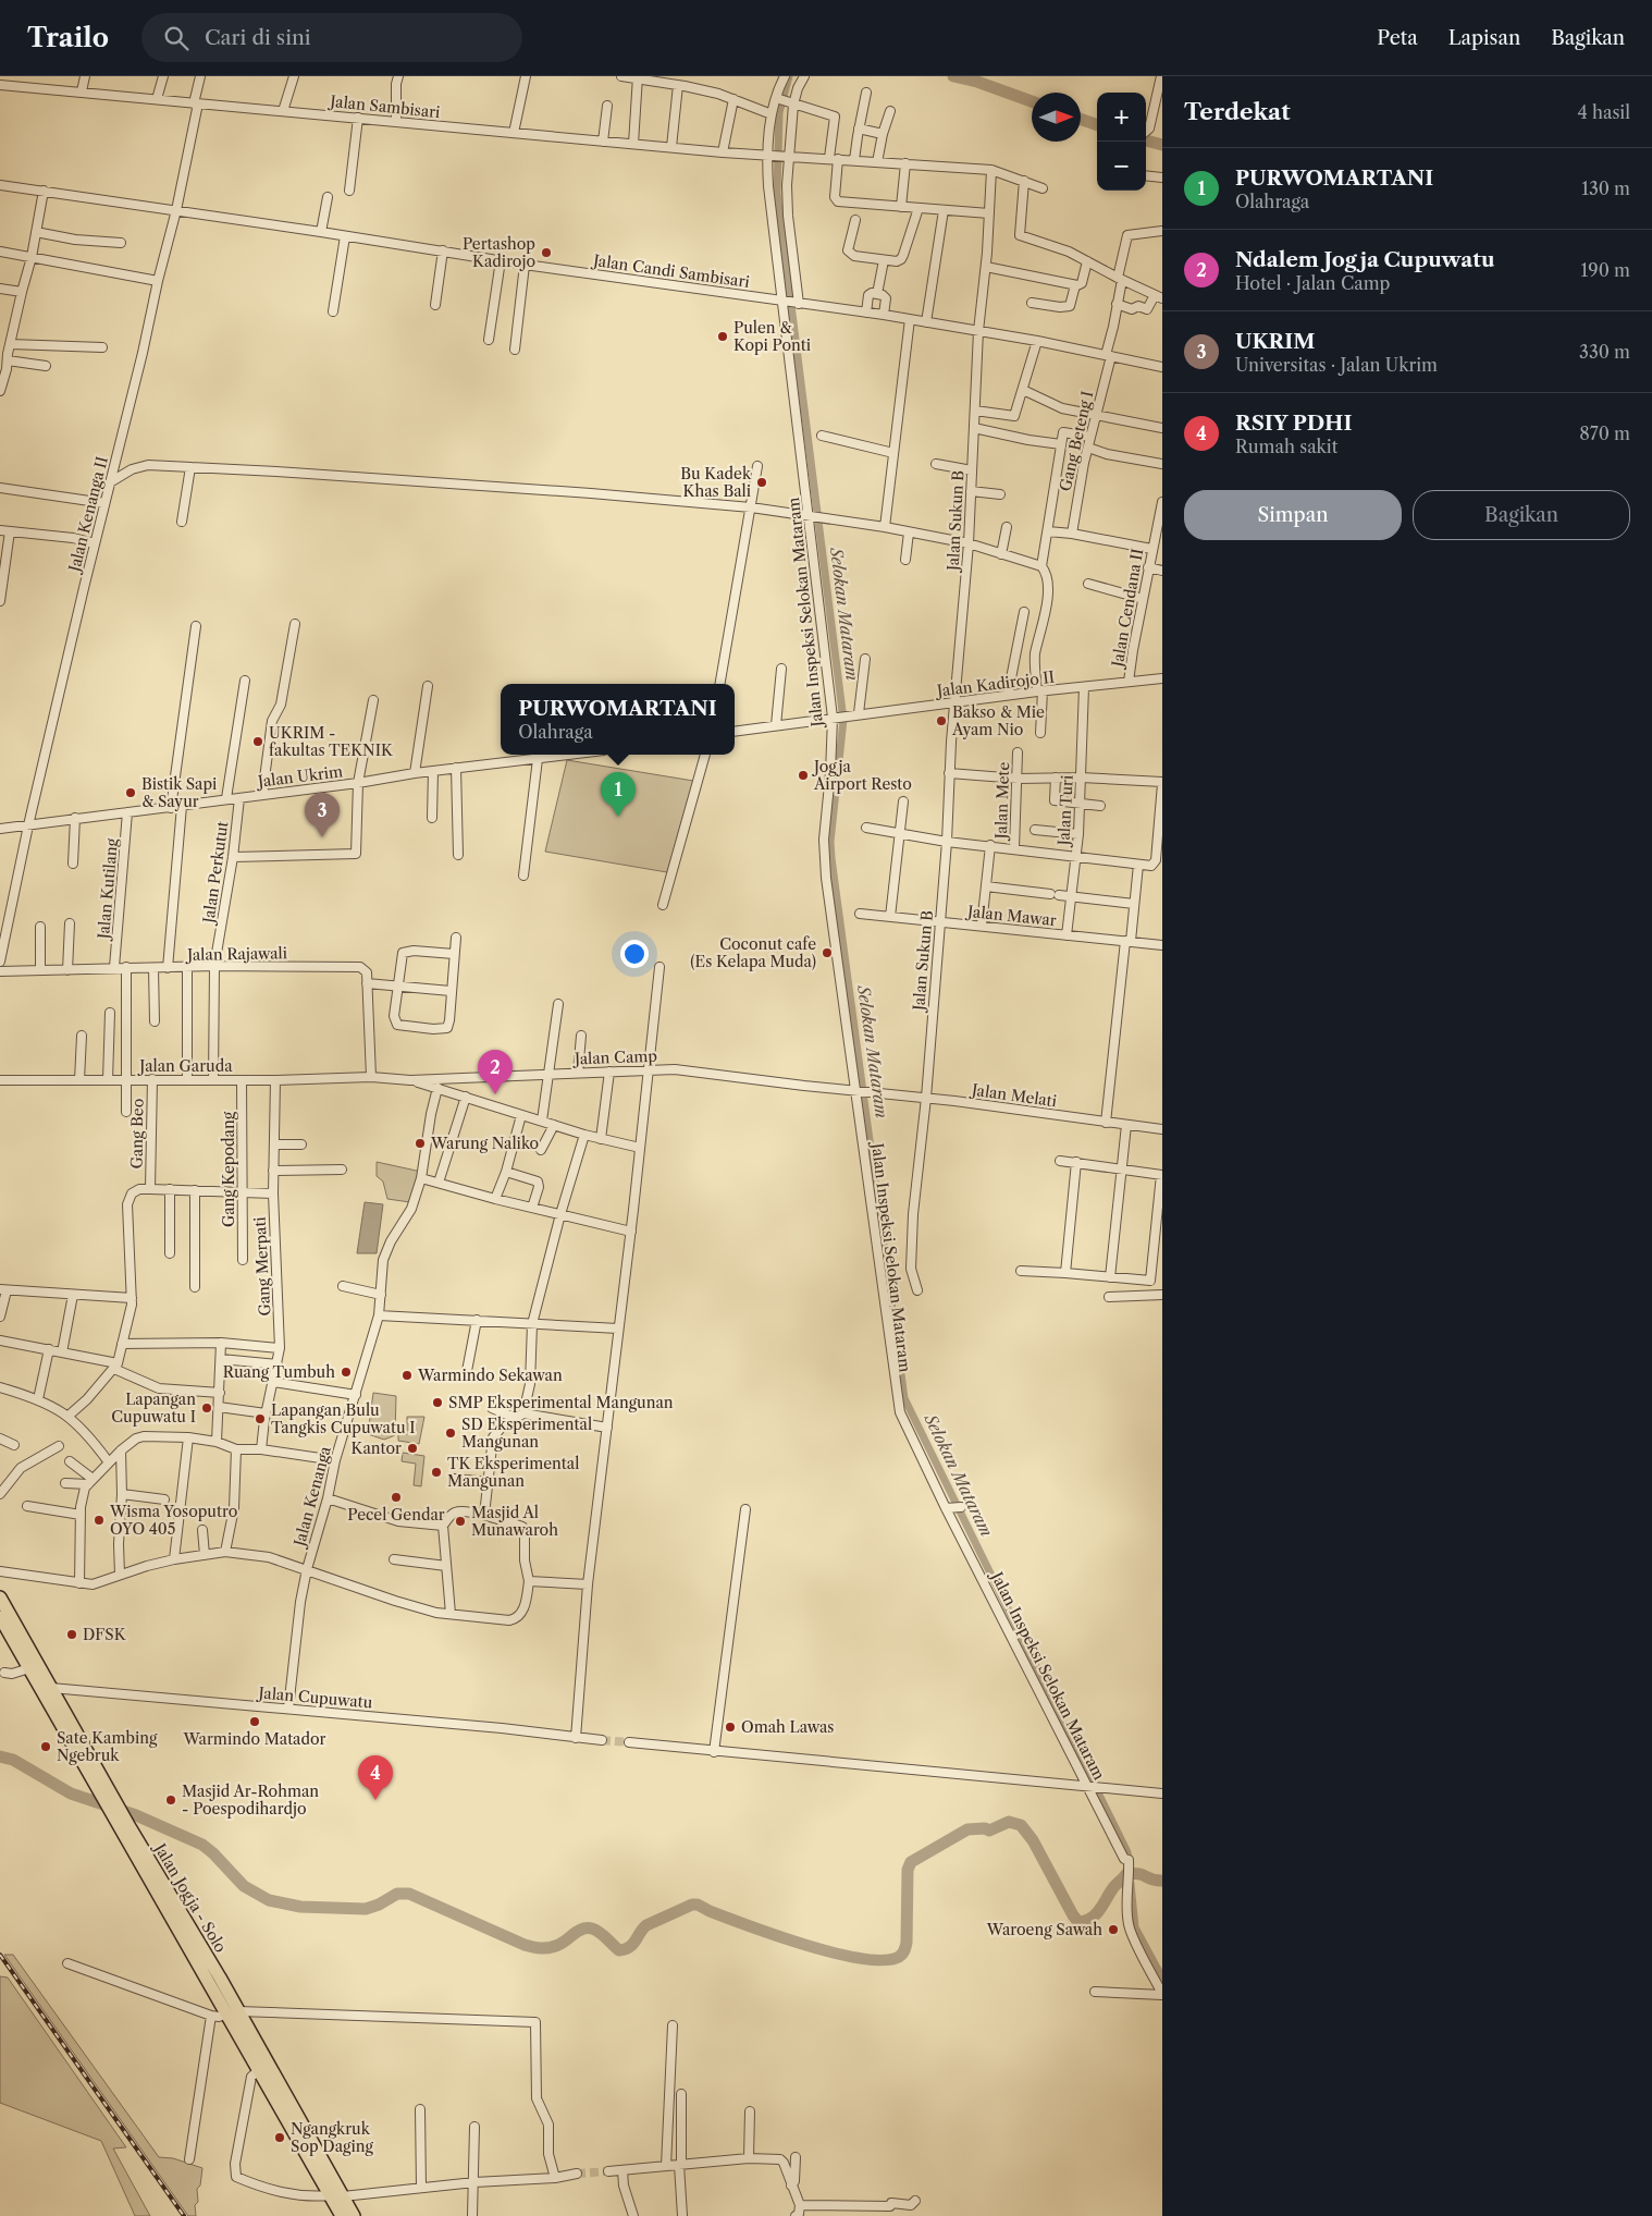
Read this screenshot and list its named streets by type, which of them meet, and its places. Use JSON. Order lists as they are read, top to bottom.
{
  "streets": {
    "highway": ["Jalan Jogja - Solo"],
    "street": [
      "Jalan Sambisari",
      "Jalan Candi Sambisari",
      "Gang Beteng I",
      "Jalan Kenanga II",
      "Jalan Sukun B",
      "Jalan Cendana II",
      "Jalan Inspeksi Selokan Mataram",
      "Jalan Kadirojo II",
      "Jalan Ukrim",
      "Jalan Mete",
      "Jalan Turi",
      "Jalan Perkutut",
      "Jalan Kutilang",
      "Jalan Mawar",
      "Jalan Rajawali",
      "Jalan Camp",
      "Jalan Garuda",
      "Jalan Melati",
      "Gang Beo",
      "Gang Kepodang",
      "Gang Merpati",
      "Jalan Kenanga",
      "Jalan Cupuwatu"
    ]
  },
  "crossings": [
    ["Jalan Sambisari", "Jalan Kenanga II"],
    ["Jalan Sambisari", "Jalan Inspeksi Selokan Mataram"],
    ["Jalan Candi Sambisari", "Gang Beteng I"],
    ["Jalan Candi Sambisari", "Jalan Kenanga II"],
    ["Jalan Candi Sambisari", "Jalan Sukun B"],
    ["Jalan Candi Sambisari", "Jalan Inspeksi Selokan Mataram"],
    ["Jalan Kenanga II", "Jalan Ukrim"],
    ["Jalan Sukun B", "Jalan Kadirojo II"],
    ["Jalan Sukun B", "Jalan Mawar"],
    ["Jalan Sukun B", "Jalan Melati"],
    ["Jalan Cendana II", "Jalan Kadirojo II"],
    ["Jalan Inspeksi Selokan Mataram", "Jalan Kadirojo II"],
    ["Jalan Inspeksi Selokan Mataram", "Jalan Camp"],
    ["Jalan Inspeksi Selokan Mataram", "Jalan Melati"],
    ["Jalan Kadirojo II", "Jalan Turi"],
    ["Jalan Ukrim", "Jalan Perkutut"],
    ["Jalan Ukrim", "Jalan Kutilang"],
    ["Jalan Turi", "Jalan Mawar"],
    ["Jalan Perkutut", "Jalan Rajawali"],
    ["Jalan Perkutut", "Jalan Garuda"],
    ["Jalan Kutilang", "Jalan Rajawali"],
    ["Jalan Camp", "Jalan Garuda"],
    ["Jalan Camp", "Jalan Melati"],
    ["Jalan Garuda", "Gang Beo"],
    ["Jalan Garuda", "Gang Kepodang"],
    ["Jalan Garuda", "Gang Merpati"],
    ["Jalan Kenanga", "Jalan Cupuwatu"],
    ["Jalan Cupuwatu", "Jalan Jogja - Solo"]
  ],
  "water": ["Selokan Mataram"],
  "places": [
    "Pertashop Kadirojo",
    "Pulen & Kopi Ponti",
    "Bu Kadek Khas Bali",
    "Bakso & Mie Ayam Nio",
    "UKRIM - fakultas TEKNIK",
    "Jogja Airport Resto",
    "Bistik Sapi & Sayur",
    "Coconut cafe (Es Kelapa Muda)",
    "Warung Naliko",
    "Ruang Tumbuh",
    "Warmindo Sekawan",
    "SMP Eksperimental Mangunan",
    "Lapangan Cupuwatu I",
    "Lapangan Bulu Tangkis Cupuwatu I",
    "SD Eksperimental Mangunan",
    "Kantor",
    "TK Eksperimental Mangunan",
    "Pecel Gendar",
    "Wisma Yosoputro OYO 405",
    "Masjid Al Munawaroh",
    "DFSK",
    "Warmindo Matador",
    "Omah Lawas",
    "Sate Kambing Ngebruk",
    "Masjid Ar-Rohman - Poespodihardjo",
    "Waroeng Sawah",
    "Ngangkruk Sop Daging"
  ],
  "north": "right",
  "page": {
    "header": "Trailo",
    "search": "Cari di sini",
    "nav": ["Peta", "Lapisan", "Bagikan"],
    "heading": ["Terdekat", "4 hasil"],
    "map_buttons": ["+", "−"],
    "list": [
      {
        "mark": "1",
        "name": "PURWOMARTANI",
        "note": "Olahraga",
        "value": "130 m"
      },
      {
        "mark": "2",
        "name": "Ndalem Jogja Cupuwatu",
        "note": "Hotel · Jalan Camp",
        "value": "190 m"
      },
      {
        "mark": "3",
        "name": "UKRIM",
        "note": "Universitas · Jalan Ukrim",
        "value": "330 m"
      },
      {
        "mark": "4",
        "name": "RSIY PDHI",
        "note": "Rumah sakit",
        "value": "870 m"
      }
    ],
    "buttons": ["Simpan", "Bagikan"],
    "popup": ["PURWOMARTANI", "Olahraga"],
    "pins": [
      "1",
      "3",
      "2",
      "4"
    ]
  }
}
